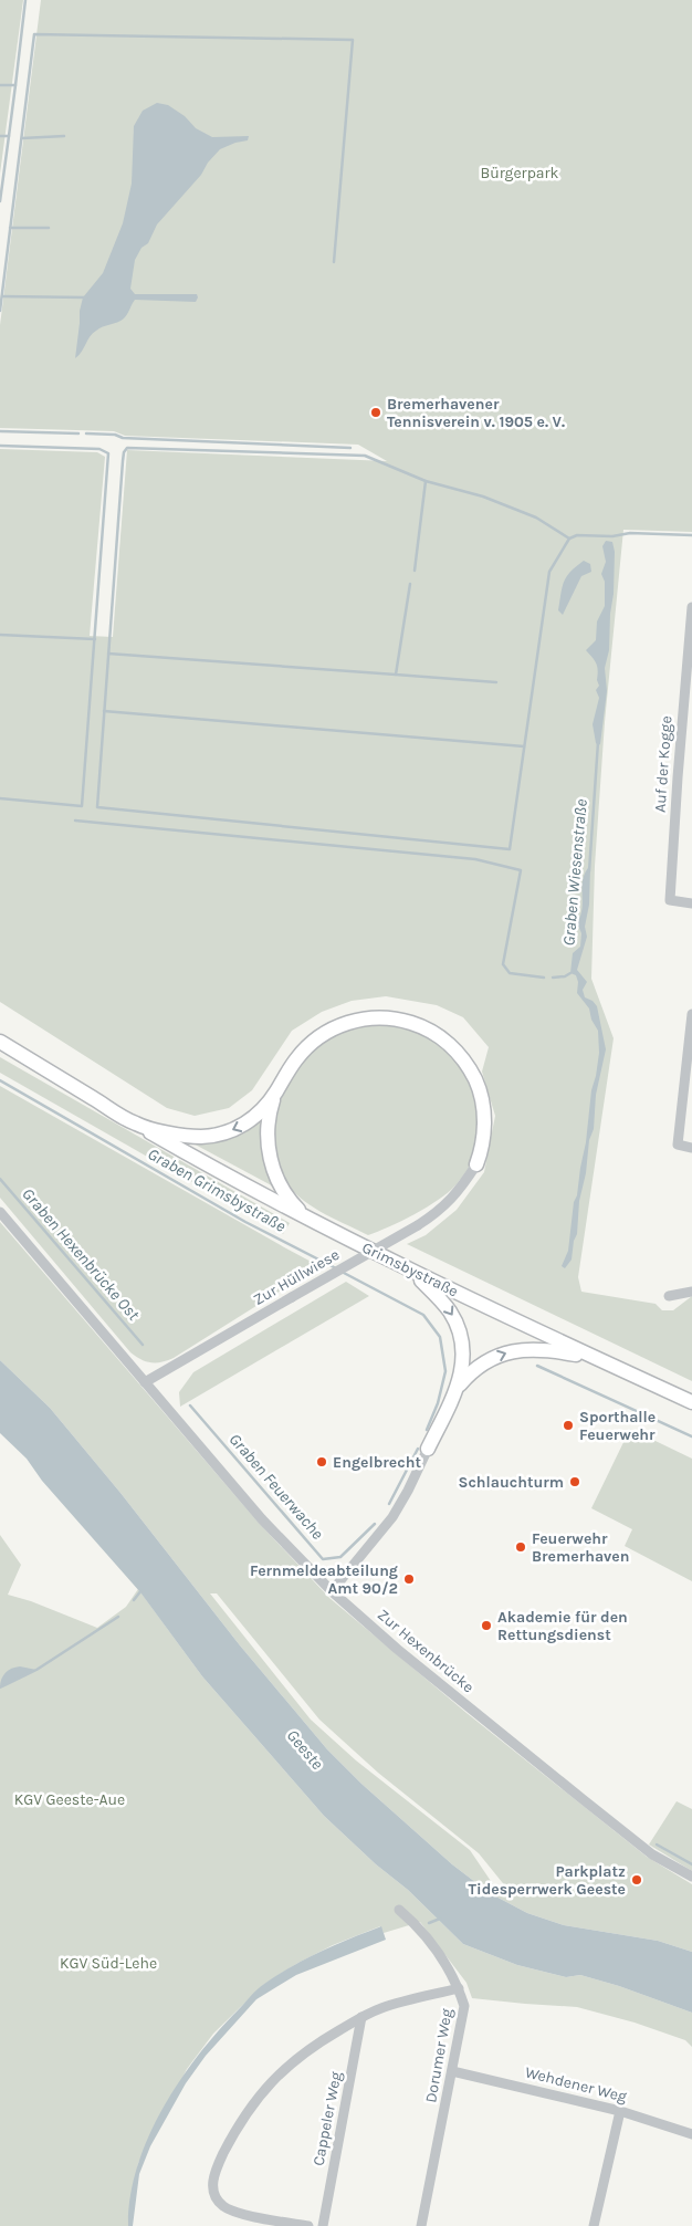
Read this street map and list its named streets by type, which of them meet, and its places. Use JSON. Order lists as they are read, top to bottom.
{
  "streets": {
    "highway": ["Grimsbystraße"],
    "street": [
      "Auf der Kogge",
      "Zur Hüllwiese",
      "Zur Hexenbrücke",
      "Dorumer Weg",
      "Wehdener Weg",
      "Cappeler Weg"
    ]
  },
  "crossings": [
    ["Zur Hüllwiese", "Zur Hexenbrücke"],
    ["Dorumer Weg", "Wehdener Weg"]
  ],
  "water": [
    "Graben Wiesenstraße",
    "Graben Grimsbystraße",
    "Graben Hexenbrücke Ost",
    "Graben Feuerwache",
    "Geeste"
  ],
  "parks": ["Bürgerpark", "KGV Geeste-Aue", "KGV Süd-Lehe"],
  "places": [
    "Bremerhavener Tennisverein v. 1905 e. V.",
    "Sporthalle Feuerwehr",
    "Engelbrecht",
    "Schlauchturm",
    "Feuerwehr Bremerhaven",
    "Fernmeldeabteilung Amt 90/2",
    "Akademie für den Rettungsdienst",
    "Parkplatz Tidesperrwerk Geeste"
  ]
}
